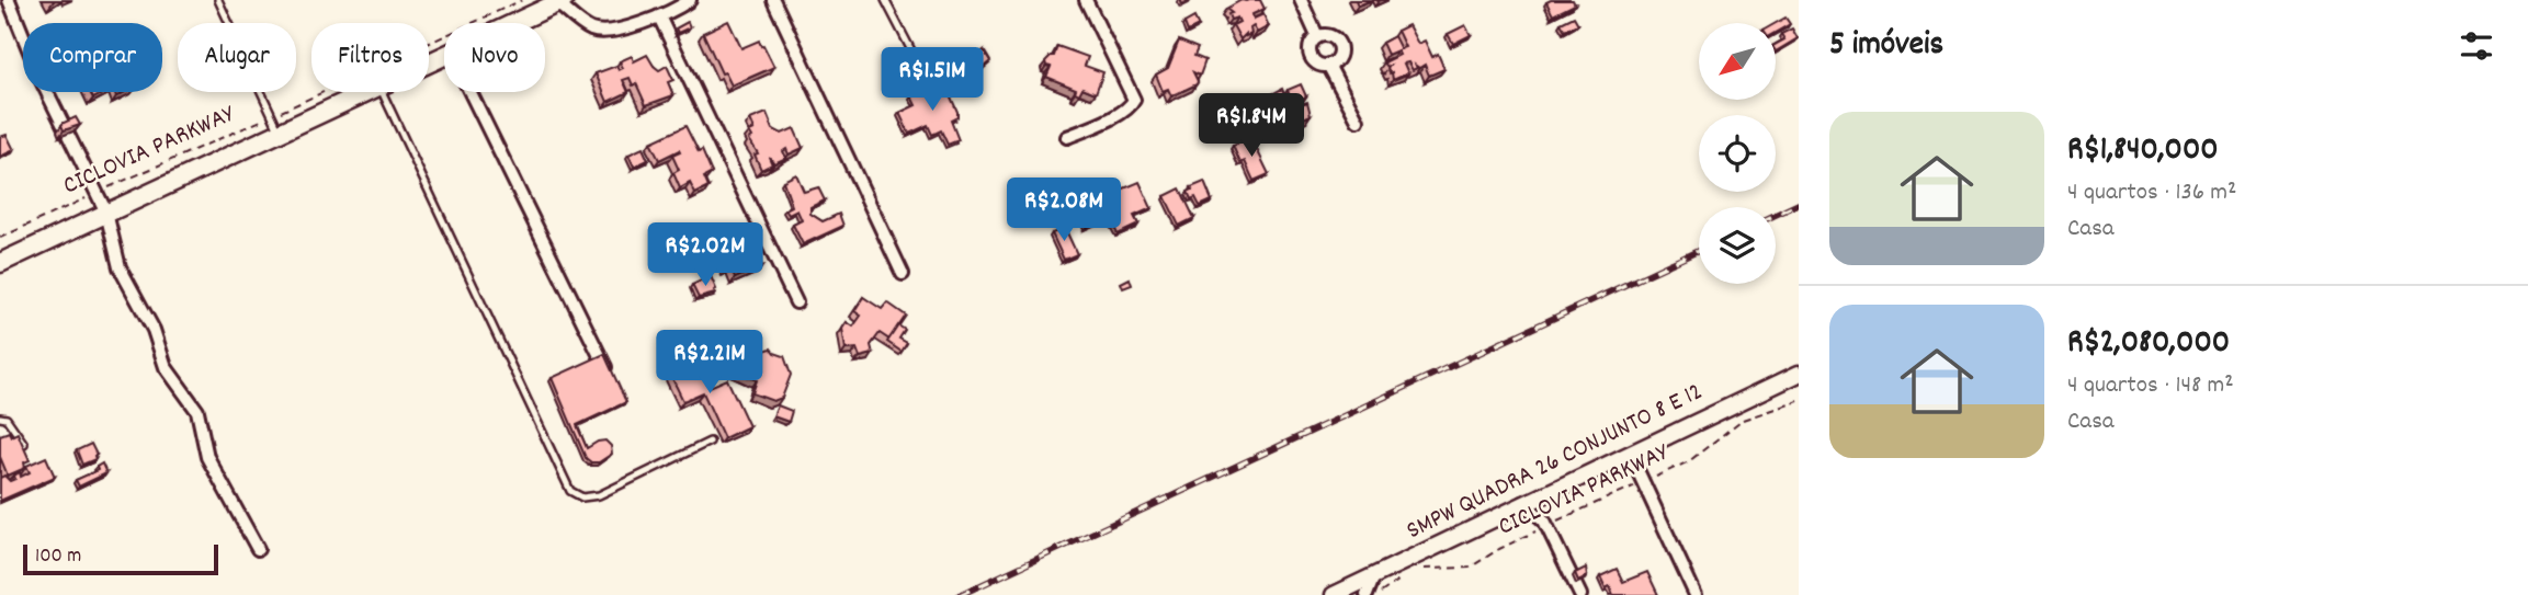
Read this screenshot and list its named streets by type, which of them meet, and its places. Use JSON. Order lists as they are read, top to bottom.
{
  "streets": {
    "street": ["SMPW QUADRA 26 CONJUNTO 8 E 12"],
    "path": ["CICLOVIA PARKWAY"]
  },
  "scale_bar": "100 m",
  "north": "bottom left",
  "page": {
    "heading": "5 imóveis",
    "chip": [
      "Comprar",
      "Alugar",
      "Filtros",
      "Novo"
    ],
    "price": [
      "R$1.51M",
      "R$1.84M",
      "R$2.08M",
      "R$2.02M",
      "R$2.21M"
    ],
    "list": [
      {
        "name": "R$1,840,000",
        "note": "4 quartos · 136 m² · Casa"
      },
      {
        "name": "R$2,080,000",
        "note": "4 quartos · 148 m² · Casa"
      }
    ],
    "scale": "100 m"
  }
}
